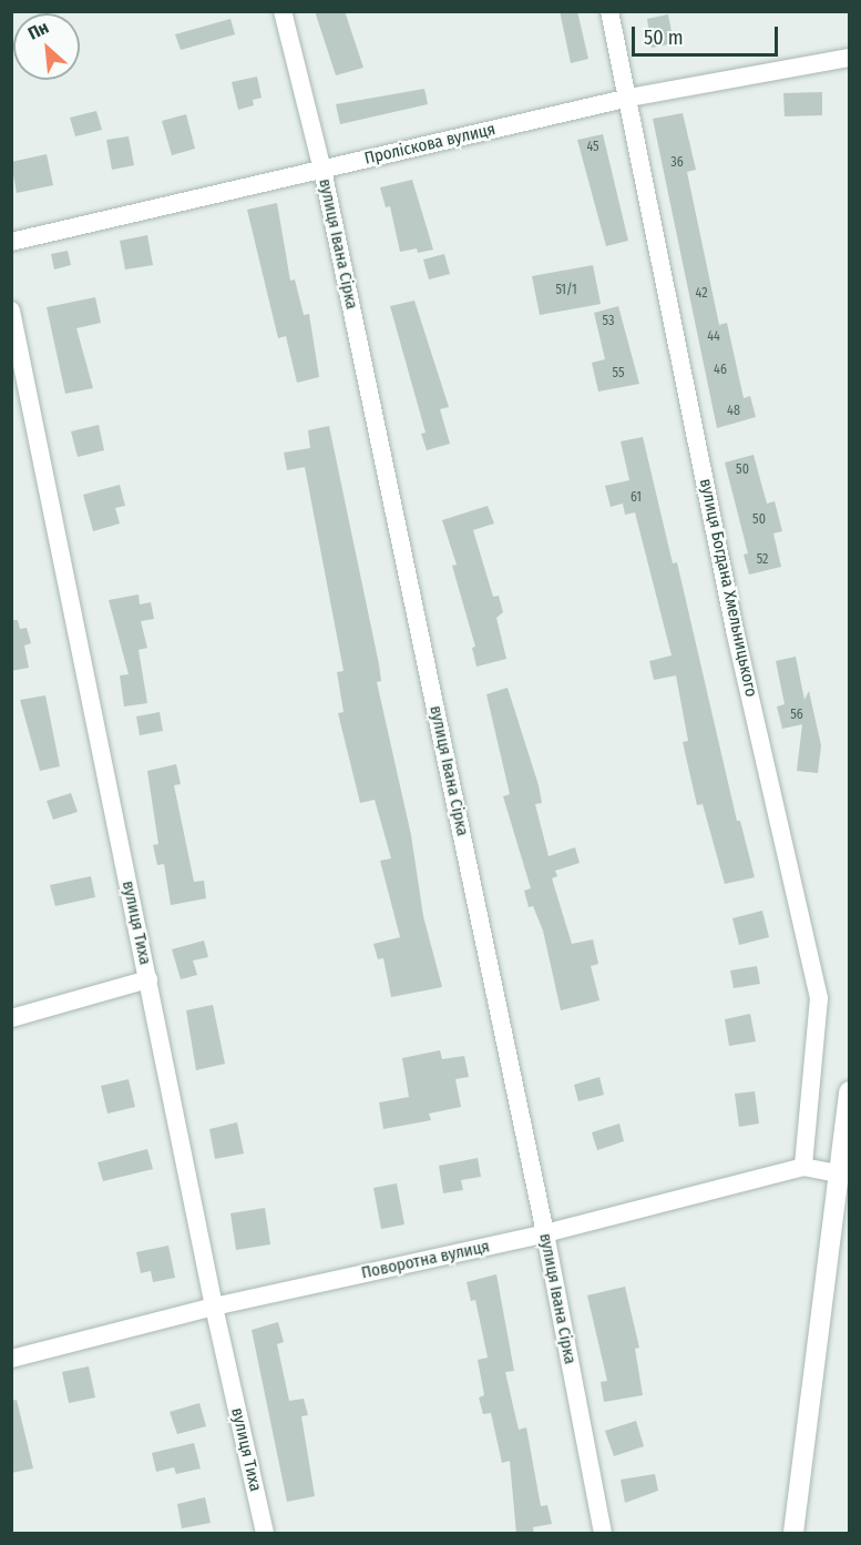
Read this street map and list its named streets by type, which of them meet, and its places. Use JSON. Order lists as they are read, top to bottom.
{
  "streets": {
    "street": [
      "Проліскова вулиця",
      "вулиця Івана Сірка",
      "вулиця Богдана Хмельницького",
      "вулиця Тиха",
      "Поворотна вулиця"
    ]
  },
  "crossings": [
    ["Проліскова вулиця", "вулиця Івана Сірка"],
    ["Проліскова вулиця", "вулиця Богдана Хмельницького"],
    ["вулиця Івана Сірка", "Поворотна вулиця"],
    ["вулиця Богдана Хмельницького", "Поворотна вулиця"],
    ["вулиця Тиха", "Поворотна вулиця"]
  ],
  "house_numbers": [
    "45",
    "36",
    "51/1",
    "42",
    "53",
    "44",
    "46",
    "55",
    "48",
    "50",
    "61",
    "50",
    "52",
    "56"
  ],
  "scale_bar": "50 m",
  "north": "top left"
}
